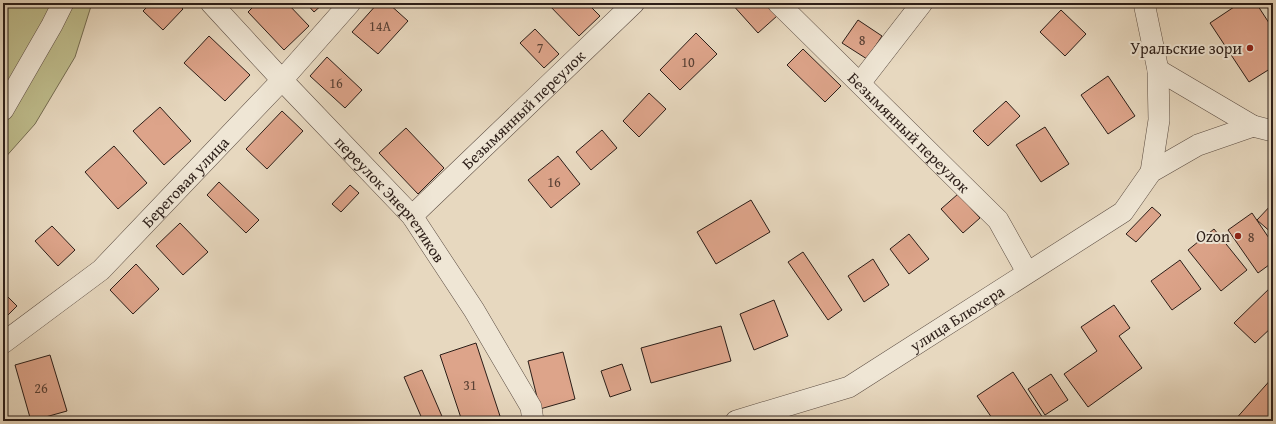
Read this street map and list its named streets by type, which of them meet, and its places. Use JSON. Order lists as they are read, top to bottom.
{
  "streets": {
    "street": [
      "Безымянный переулок",
      "Береговая улица",
      "переулок Энергетиков",
      "улица Блюхера"
    ]
  },
  "crossings": [
    ["Безымянный переулок", "переулок Энергетиков"],
    ["Безымянный переулок", "улица Блюхера"],
    ["Береговая улица", "переулок Энергетиков"]
  ],
  "places": ["Уральские зори", "Ozon"],
  "house_numbers": [
    "14А",
    "8",
    "7",
    "10",
    "16",
    "16",
    "8",
    "31",
    "26"
  ]
}
